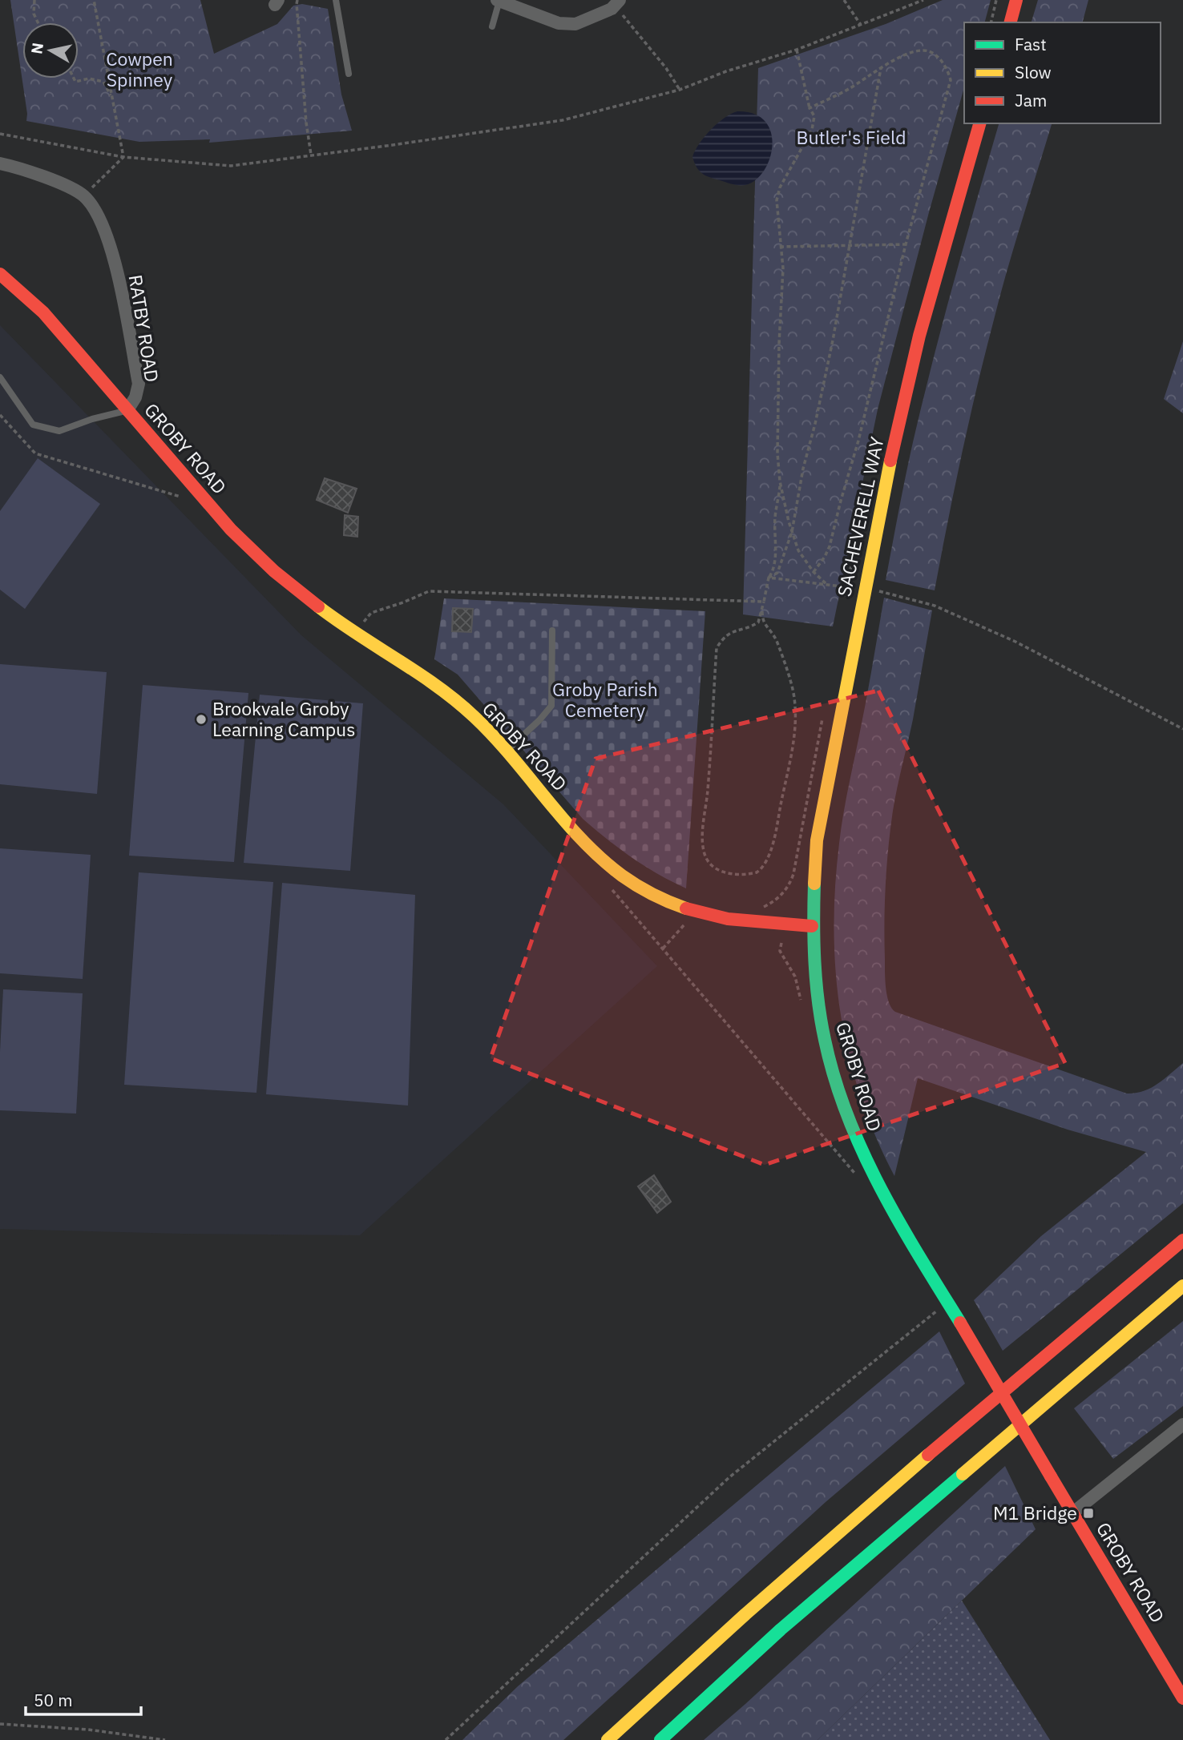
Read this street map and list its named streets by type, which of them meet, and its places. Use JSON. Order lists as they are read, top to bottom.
{
  "streets": {
    "main road": ["GROBY ROAD", "SACHEVERELL WAY"],
    "street": ["RATBY ROAD"]
  },
  "crossings": [
    ["RATBY ROAD", "GROBY ROAD"],
    ["GROBY ROAD", "SACHEVERELL WAY"]
  ],
  "parks": ["Cowpen Spinney", "Butler's Field", "Groby Parish Cemetery"],
  "places": {
    "other": ["Brookvale Groby Learning Campus"],
    "transit": ["M1 Bridge"]
  },
  "legend": ["Fast", "Slow", "Jam"],
  "scale_bar": "50 m",
  "north": "left"
}
